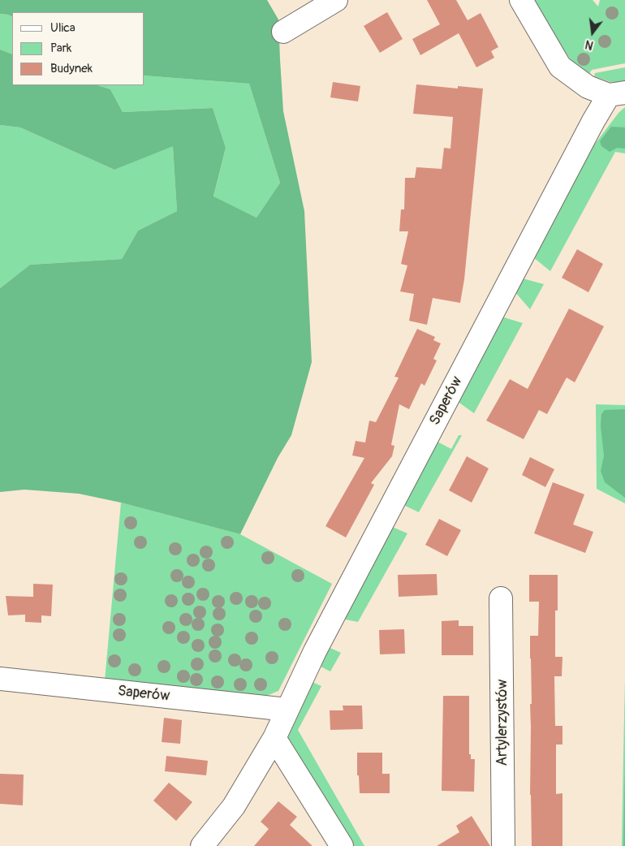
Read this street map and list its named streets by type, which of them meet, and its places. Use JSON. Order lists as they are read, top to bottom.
{
  "streets": {
    "street": ["Saperów", "Artylerzystów"]
  },
  "legend": ["Ulica", "Park", "Budynek"],
  "north": "bottom"
}
